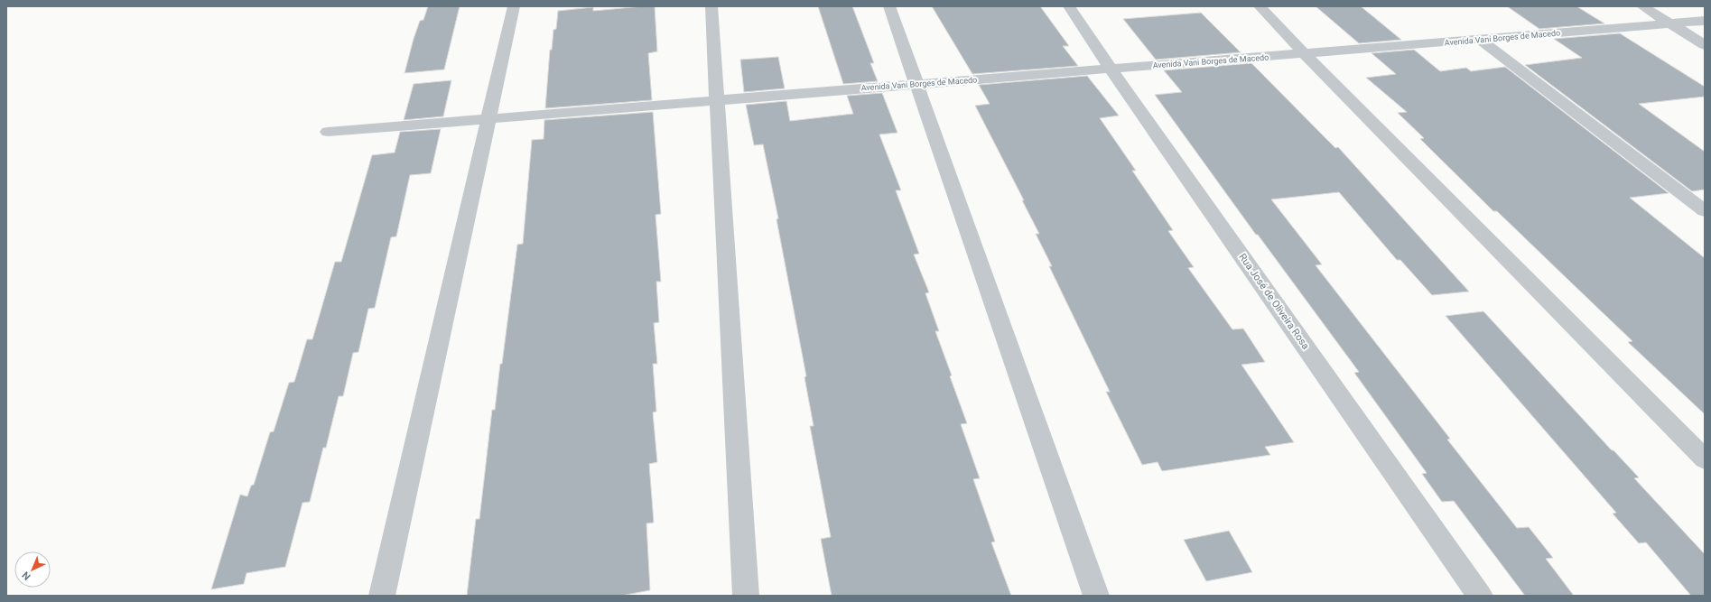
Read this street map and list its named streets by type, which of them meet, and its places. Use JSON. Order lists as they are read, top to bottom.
{
  "streets": {
    "street": ["Avenida Vani Borges de Macedo", "Rua José de Oliveira Rosa"]
  },
  "crossings": [
    ["Avenida Vani Borges de Macedo", "Rua José de Oliveira Rosa"]
  ],
  "north": "bottom left"
}
